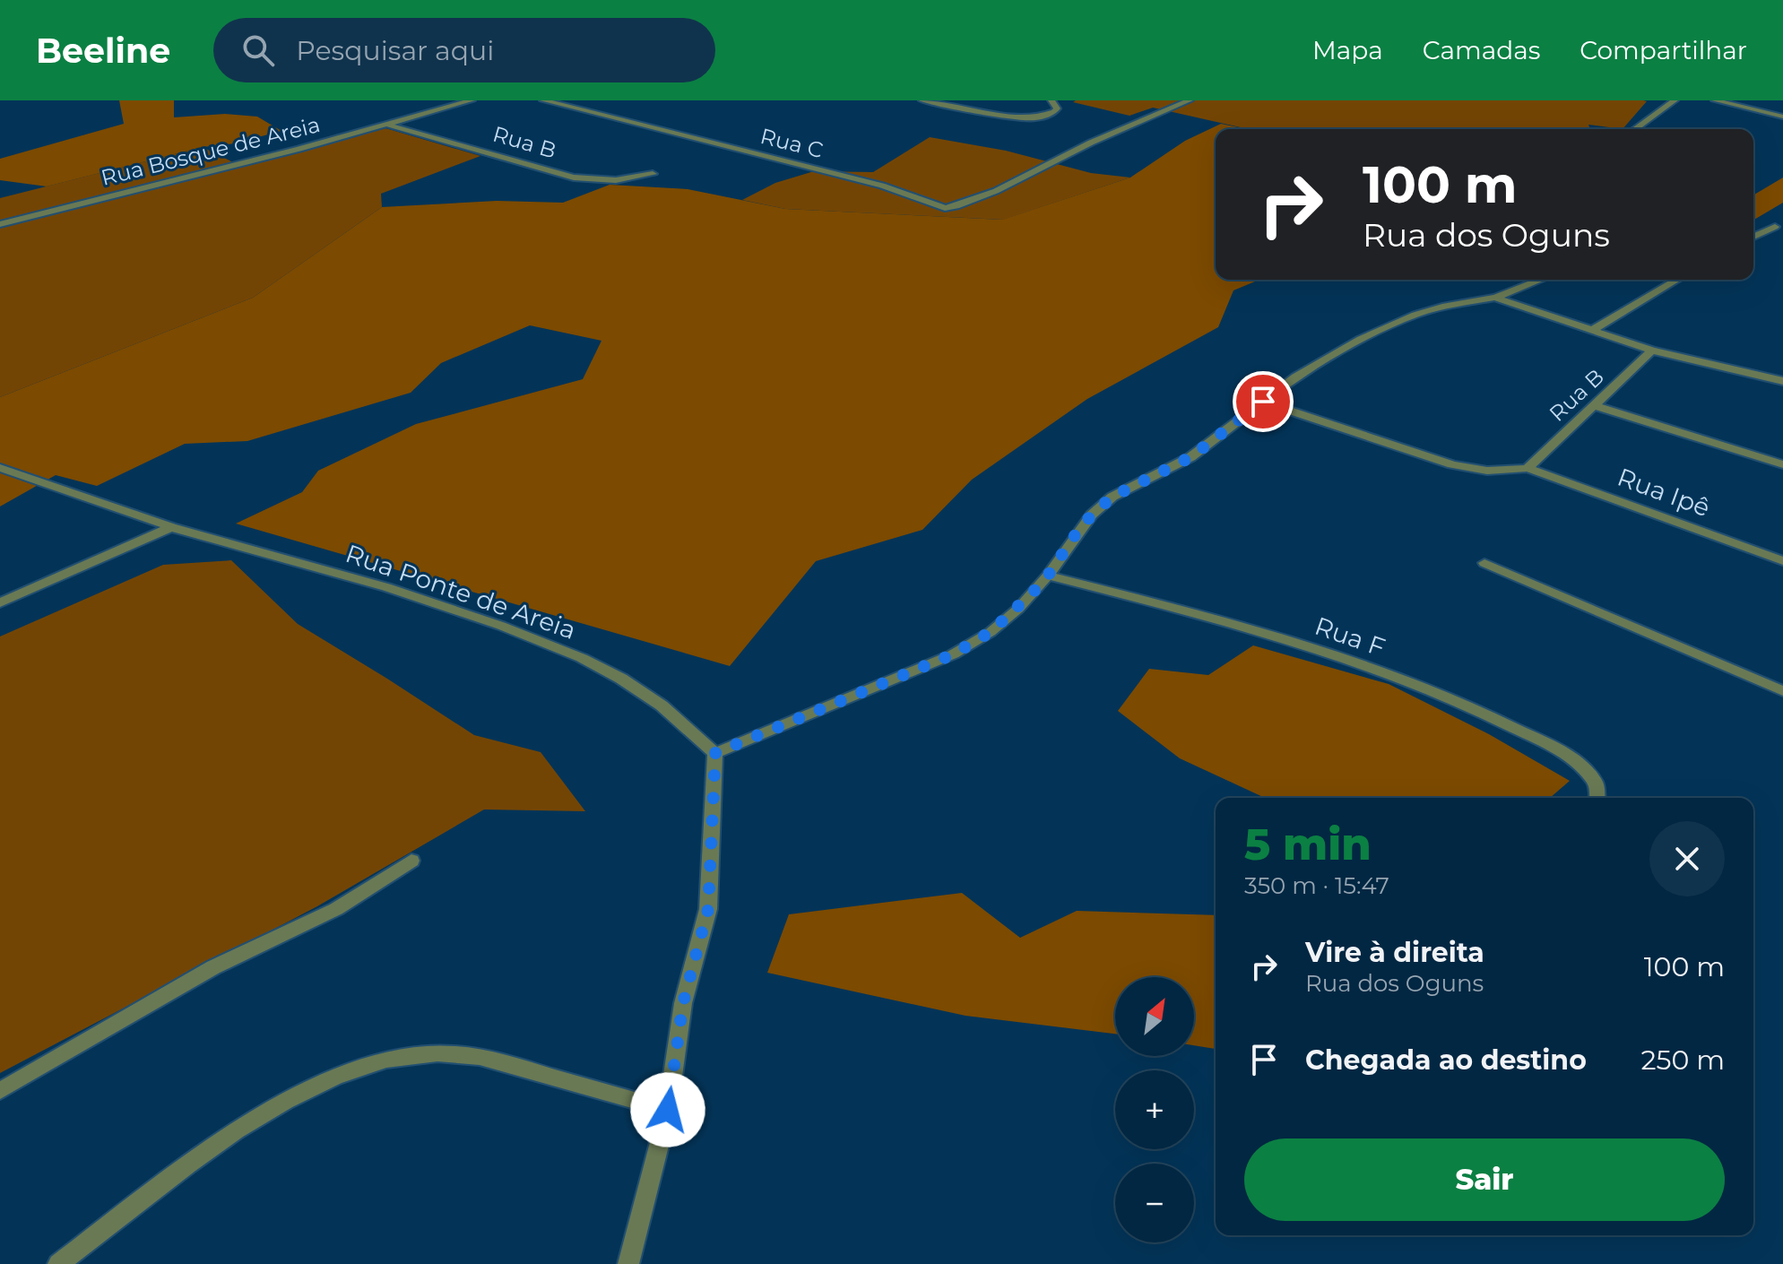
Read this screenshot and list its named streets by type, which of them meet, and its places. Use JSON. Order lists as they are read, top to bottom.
{
  "streets": {
    "street": [
      "Rua B",
      "Rua C",
      "Rua Bosque de Areia",
      "Rua Ipê",
      "Rua Ponte de Areia",
      "Rua F"
    ]
  },
  "crossings": [
    ["Rua B", "Rua Bosque de Areia"],
    ["Rua B", "Rua Ipê"]
  ],
  "north": "top right",
  "page": {
    "header": "Beeline",
    "search": "Pesquisar aqui",
    "nav": ["Mapa", "Camadas", "Compartilhar"],
    "turn": ["100 m", "Rua dos Oguns"],
    "heading": ["5 min", "350 m · 15:47"],
    "list": [
      {
        "name": "Vire à direita",
        "note": "Rua dos Oguns",
        "value": "100 m"
      },
      {
        "name": "Chegada ao destino",
        "value": "250 m"
      }
    ],
    "map_buttons": ["+", "−"],
    "buttons": "Sair"
  }
}
